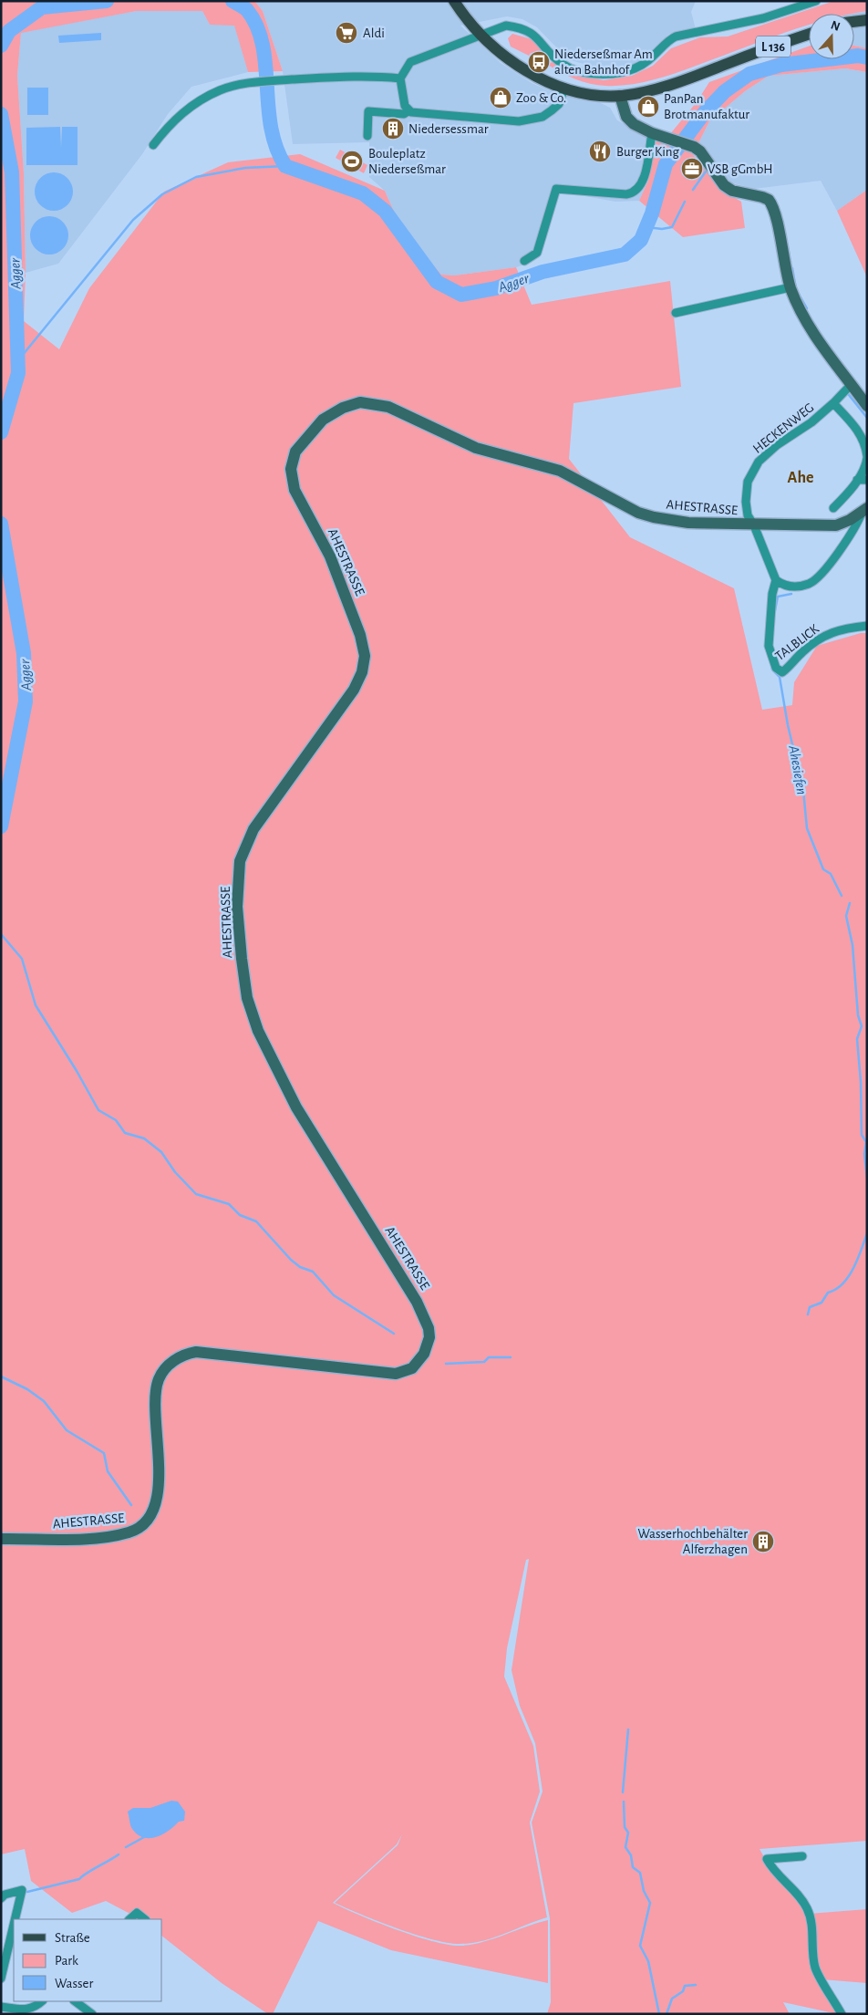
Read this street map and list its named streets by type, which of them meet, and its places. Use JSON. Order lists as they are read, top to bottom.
{
  "streets": {
    "main road": ["L 136", "AHESTRASSE"],
    "street": ["HECKENWEG", "TALBLICK"]
  },
  "crossings": [
    ["HECKENWEG", "AHESTRASSE"]
  ],
  "districts": ["Ahe"],
  "water": ["Agger", "Ahesiefen"],
  "places": {
    "supermarket": ["Aldi"],
    "bus stop": ["Niederseßmar Am alten Bahnhof"],
    "shop": ["Zoo & Co.", "PanPan Brotmanufaktur"],
    "building": ["Niedersessmar", "Wasserhochbehälter Alferzhagen"],
    "restaurant": ["Burger King"],
    "sports": ["Bouleplatz Niederseßmar"],
    "office": ["VSB gGmbH"]
  },
  "legend": ["Straße", "Park", "Wasser"],
  "north": "top"
}
